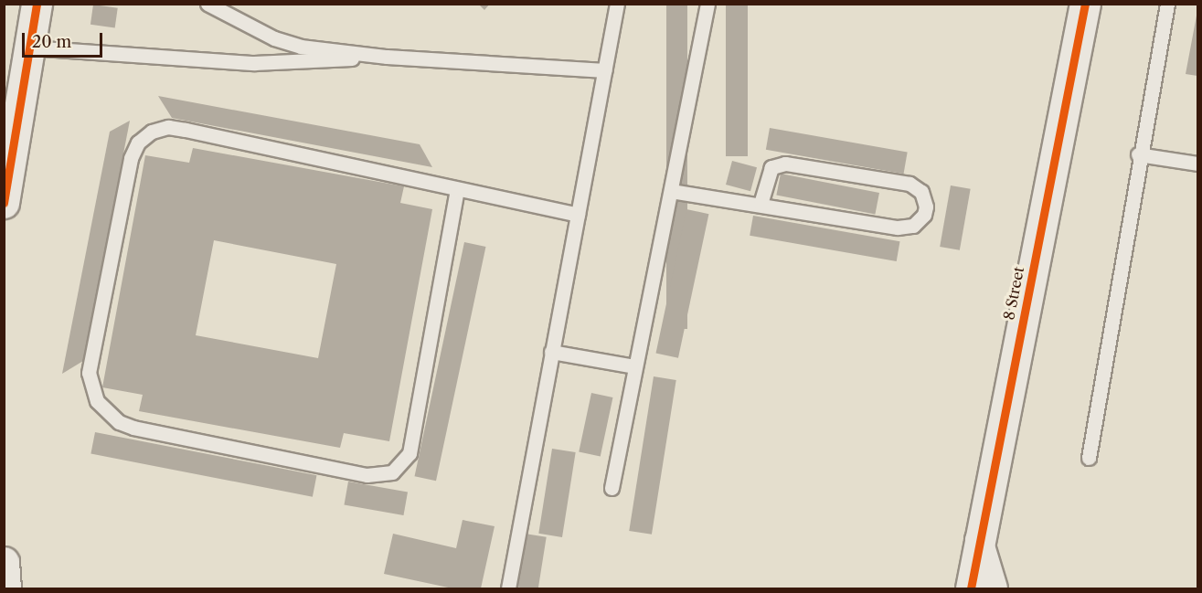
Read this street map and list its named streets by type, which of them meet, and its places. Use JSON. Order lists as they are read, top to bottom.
{
  "streets": {
    "street": ["8 Street"]
  },
  "scale_bar": "20 m"
}
